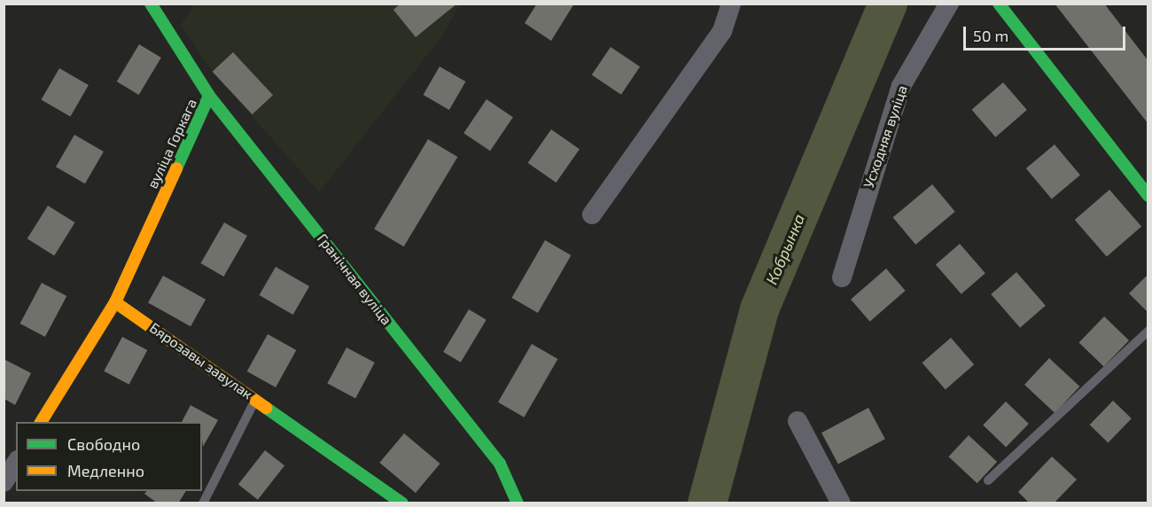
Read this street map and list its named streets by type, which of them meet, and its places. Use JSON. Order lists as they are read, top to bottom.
{
  "streets": {
    "street": [
      "Усходняя вуліца",
      "вуліца Горкага",
      "Гранічная вуліца",
      "Бярозавы завулак"
    ]
  },
  "crossings": [
    ["вуліца Горкага", "Гранічная вуліца"],
    ["вуліца Горкага", "Бярозавы завулак"]
  ],
  "water": ["Кобрынка"],
  "legend": ["Свободно", "Медленно"],
  "scale_bar": "50 m"
}
